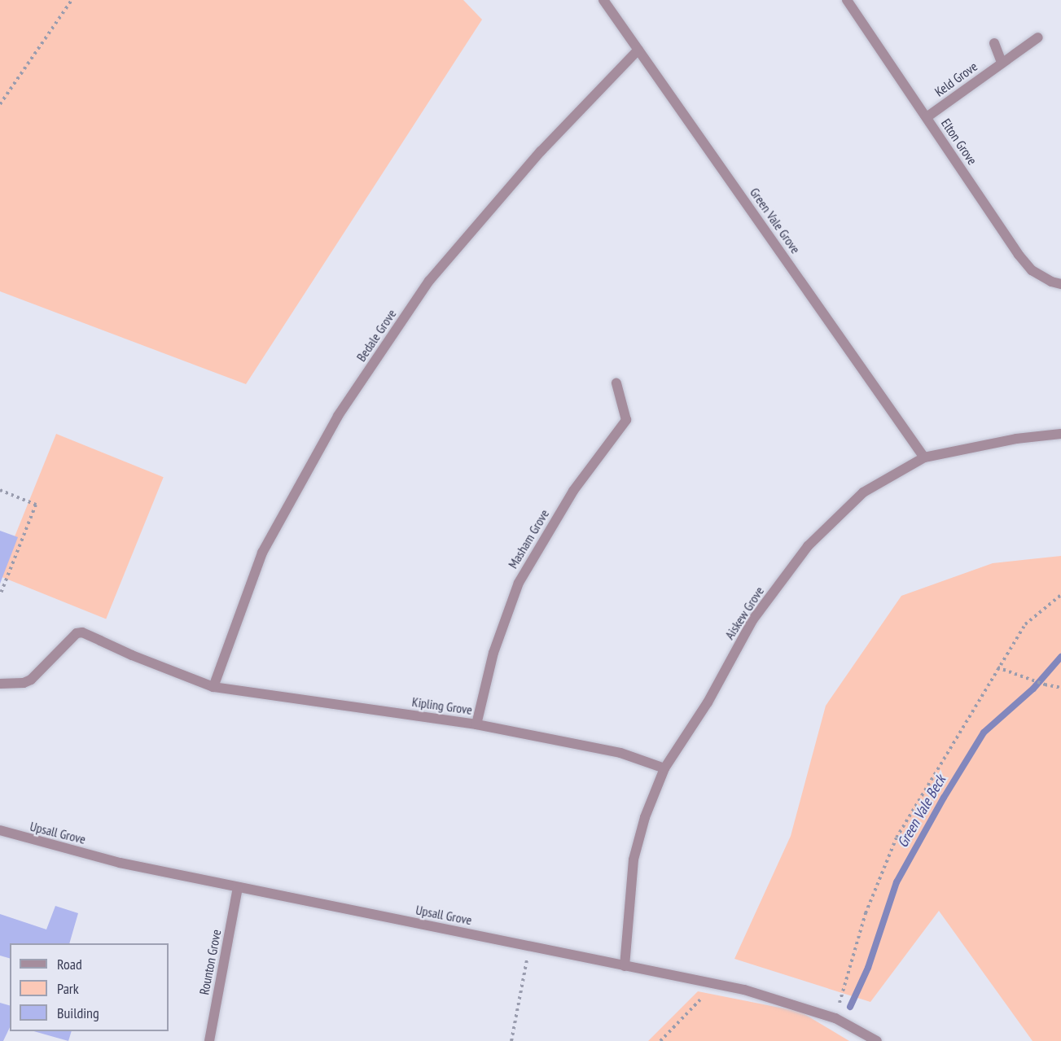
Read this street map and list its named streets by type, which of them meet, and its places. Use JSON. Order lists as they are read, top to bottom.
{
  "streets": {
    "street": [
      "Keld Grove",
      "Elton Grove",
      "Green Vale Grove",
      "Bedale Grove",
      "Masham Grove",
      "Aiskew Grove",
      "Kipling Grove",
      "Upsall Grove",
      "Rounton Grove"
    ]
  },
  "crossings": [
    ["Keld Grove", "Elton Grove"],
    ["Green Vale Grove", "Bedale Grove"],
    ["Green Vale Grove", "Aiskew Grove"],
    ["Bedale Grove", "Kipling Grove"],
    ["Masham Grove", "Kipling Grove"],
    ["Aiskew Grove", "Kipling Grove"],
    ["Aiskew Grove", "Upsall Grove"],
    ["Upsall Grove", "Rounton Grove"]
  ],
  "water": ["Green Vale Beck"],
  "legend": ["Road", "Park", "Building"]
}
